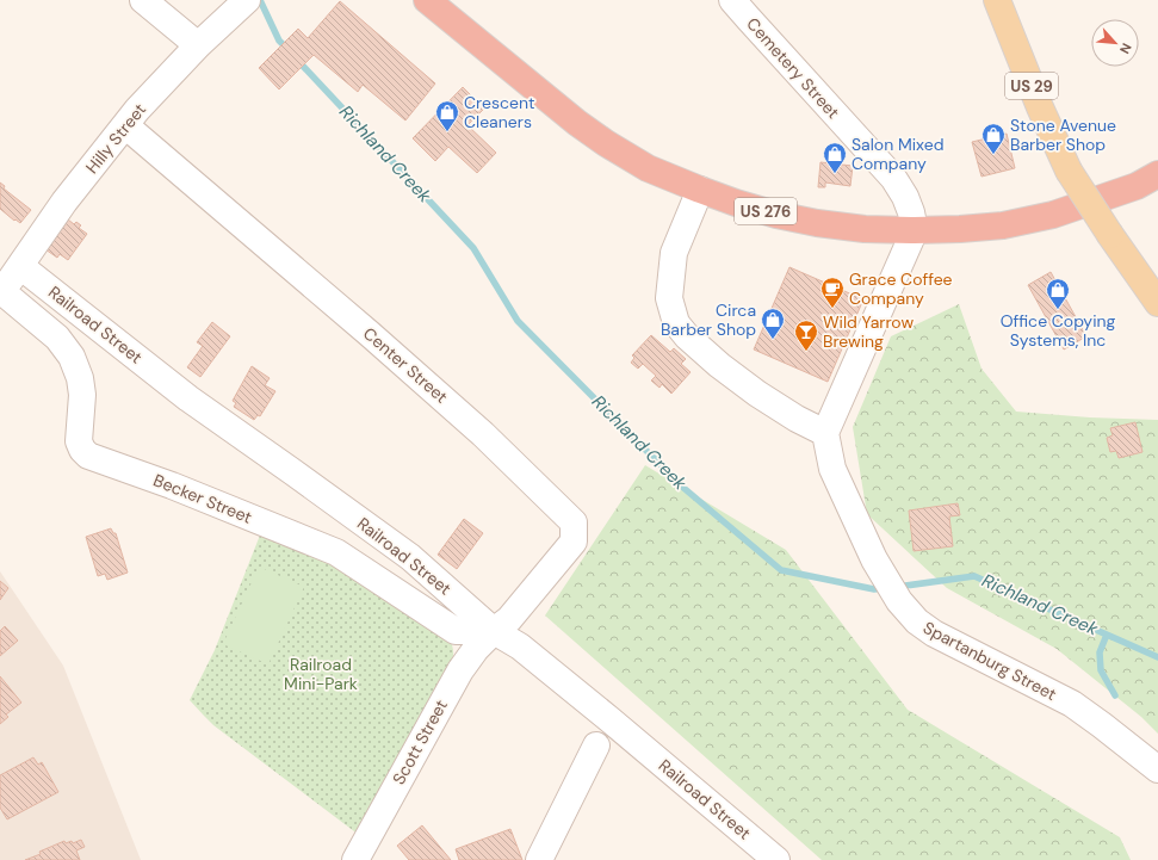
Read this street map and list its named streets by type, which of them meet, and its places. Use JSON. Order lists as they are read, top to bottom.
{
  "streets": {
    "highway": ["US 276"],
    "main road": ["US 29"],
    "street": [
      "Cemetery Street",
      "Hilly Street",
      "Railroad Street",
      "Center Street",
      "Becker Street",
      "Spartanburg Street",
      "Scott Street"
    ]
  },
  "crossings": [
    ["Cemetery Street", "US 276"],
    ["Hilly Street", "Railroad Street"],
    ["Hilly Street", "Center Street"],
    ["Hilly Street", "Becker Street"],
    ["Railroad Street", "Center Street"],
    ["Railroad Street", "Becker Street"],
    ["Railroad Street", "Scott Street"],
    ["Center Street", "Becker Street"],
    ["Center Street", "Scott Street"],
    ["Becker Street", "Scott Street"]
  ],
  "water": ["Richland Creek"],
  "parks": ["Railroad Mini-Park"],
  "places": {
    "shop": [
      "Crescent Cleaners",
      "Stone Avenue Barber Shop",
      "Salon Mixed Company",
      "Office Copying Systems, Inc",
      "Circa Barber Shop"
    ],
    "cafe": ["Grace Coffee Company"],
    "bar": ["Wild Yarrow Brewing"]
  },
  "north": "bottom right"
}
